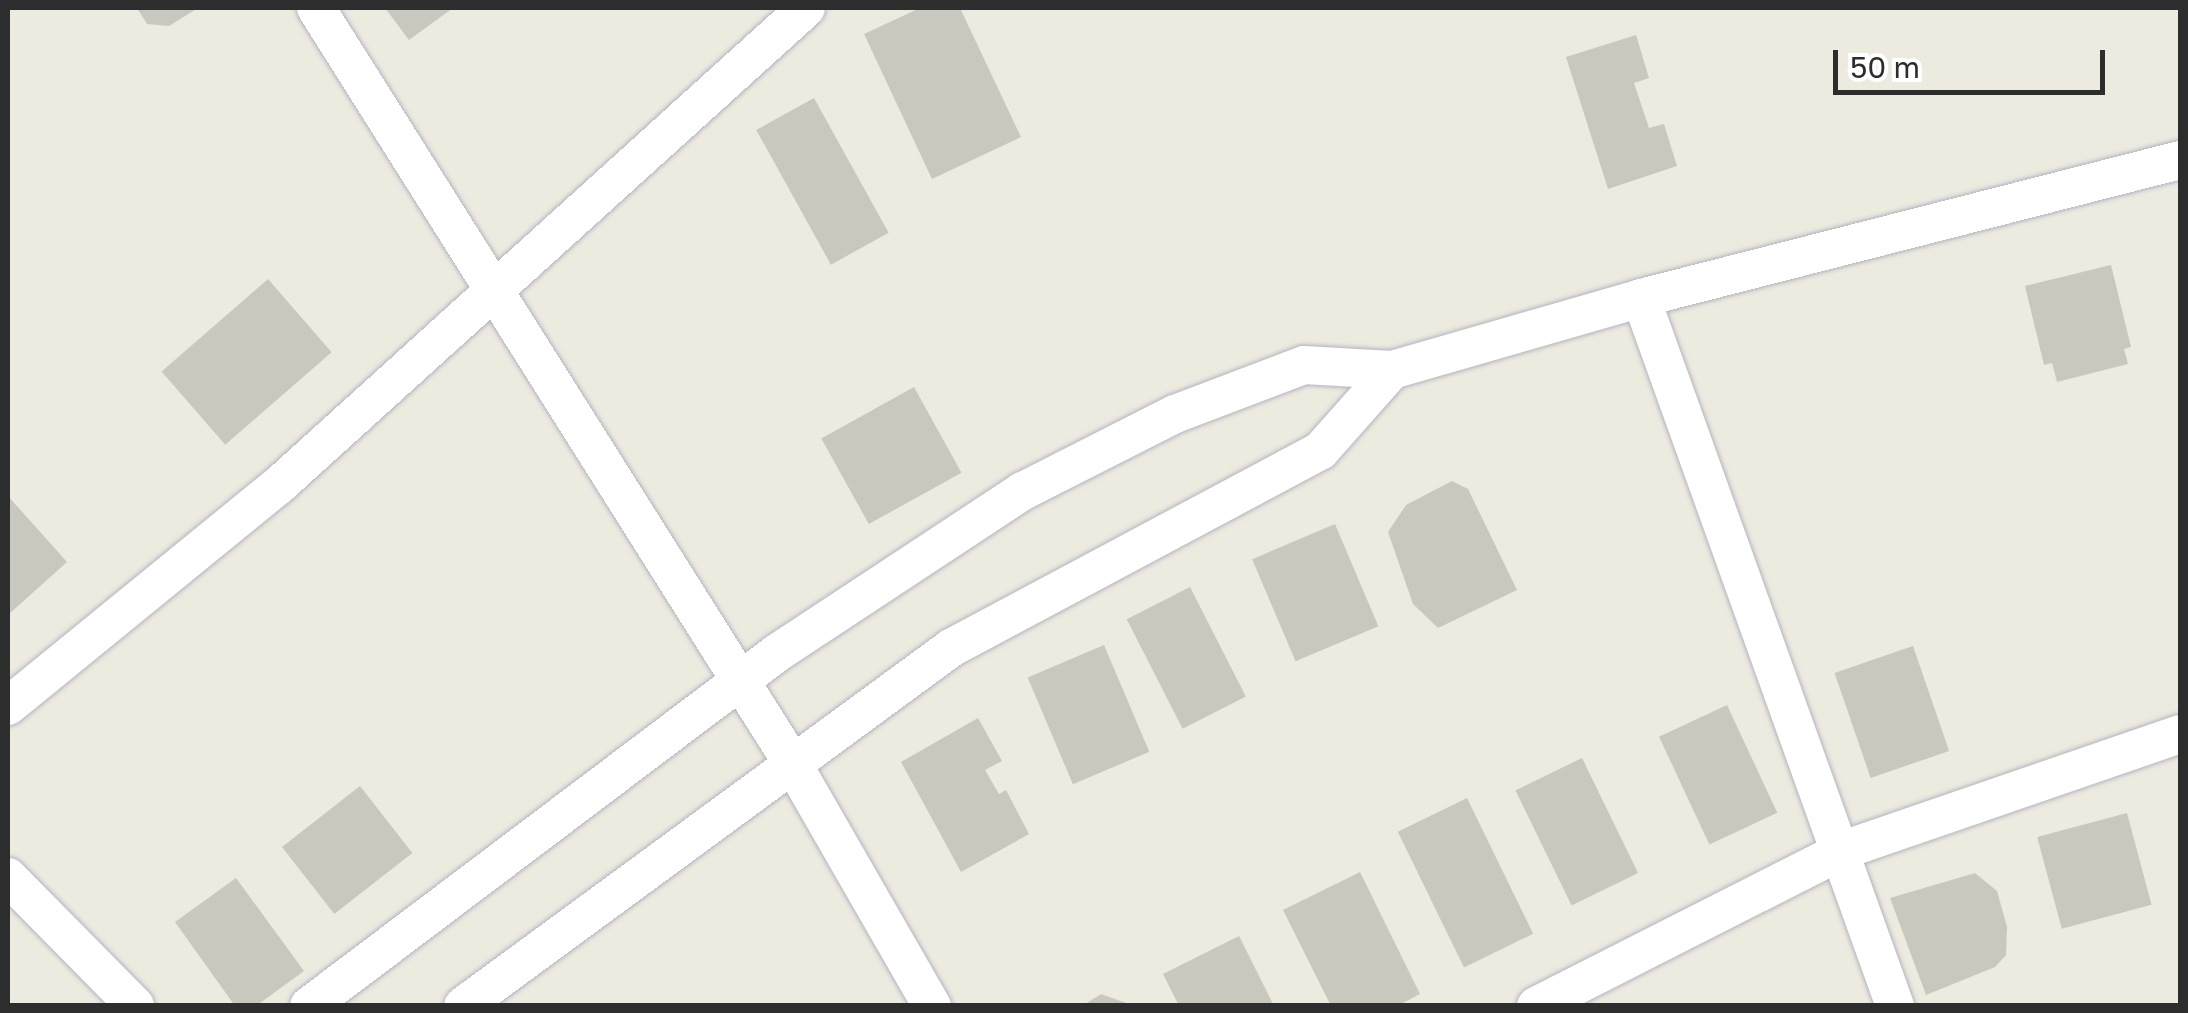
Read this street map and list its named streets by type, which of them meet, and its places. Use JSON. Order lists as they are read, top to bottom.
{
  "scale_bar": "50 m"
}
